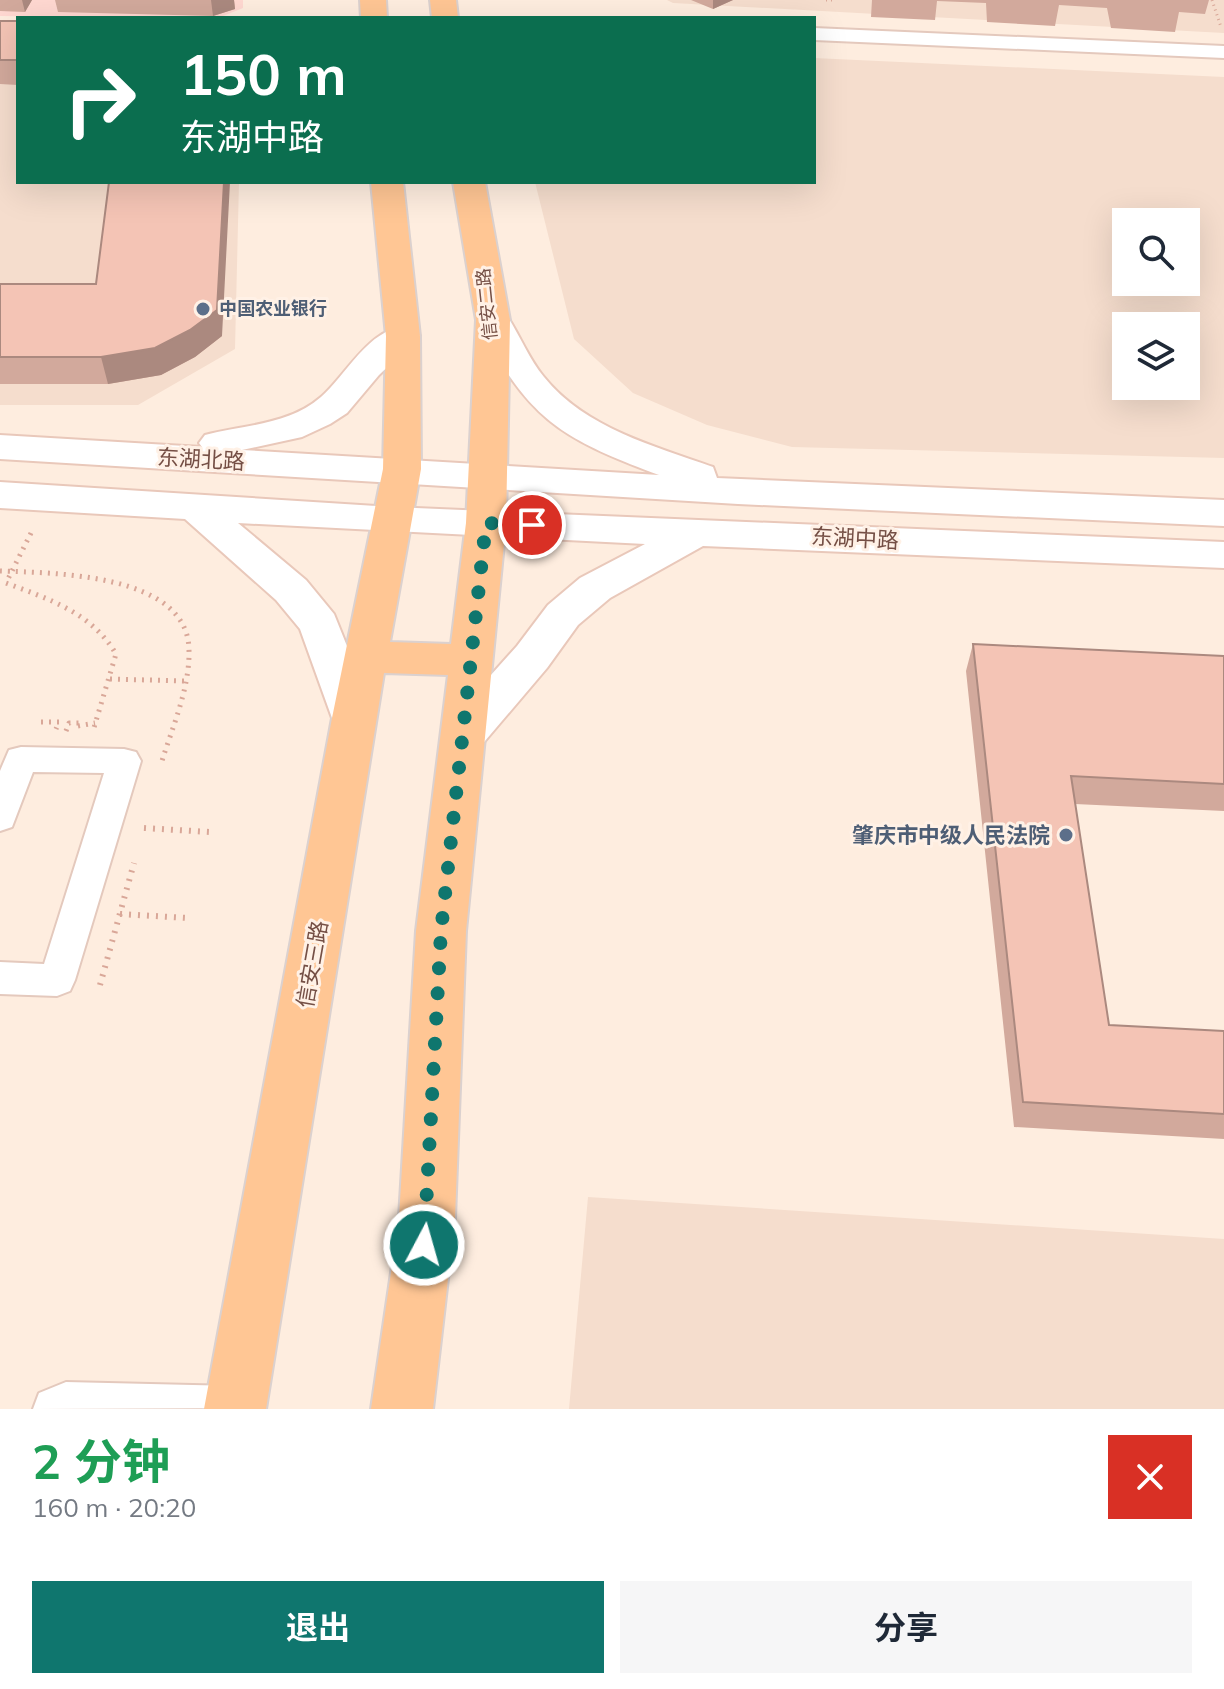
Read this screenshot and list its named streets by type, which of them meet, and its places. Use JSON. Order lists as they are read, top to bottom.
{
  "streets": {
    "main road": [
      "信安二路",
      "东湖北路",
      "东湖中路",
      "信安三路"
    ]
  },
  "crossings": [
    ["信安二路", "东湖北路"],
    ["信安二路", "东湖中路"],
    ["东湖北路", "东湖中路"],
    ["东湖北路", "信安三路"],
    ["东湖中路", "信安三路"]
  ],
  "places": ["中国农业银行", "肇庆市中级人民法院"],
  "page": {
    "turn": ["150 m", "东湖中路"],
    "heading": ["2 分钟", "160 m · 20:20"],
    "buttons": ["退出", "分享"]
  }
}
